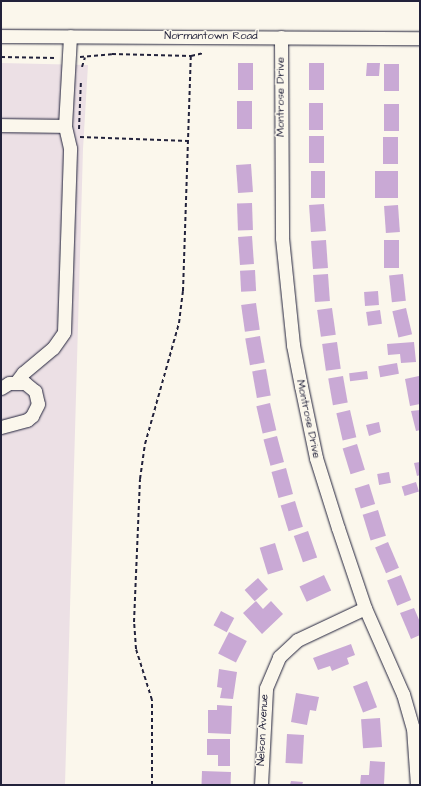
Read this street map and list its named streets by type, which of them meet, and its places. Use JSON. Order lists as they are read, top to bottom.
{
  "streets": {
    "street": ["Normantown Road", "Montrose Drive", "Nelson Avenue"]
  },
  "crossings": [
    ["Normantown Road", "Montrose Drive"],
    ["Montrose Drive", "Nelson Avenue"]
  ]
}
